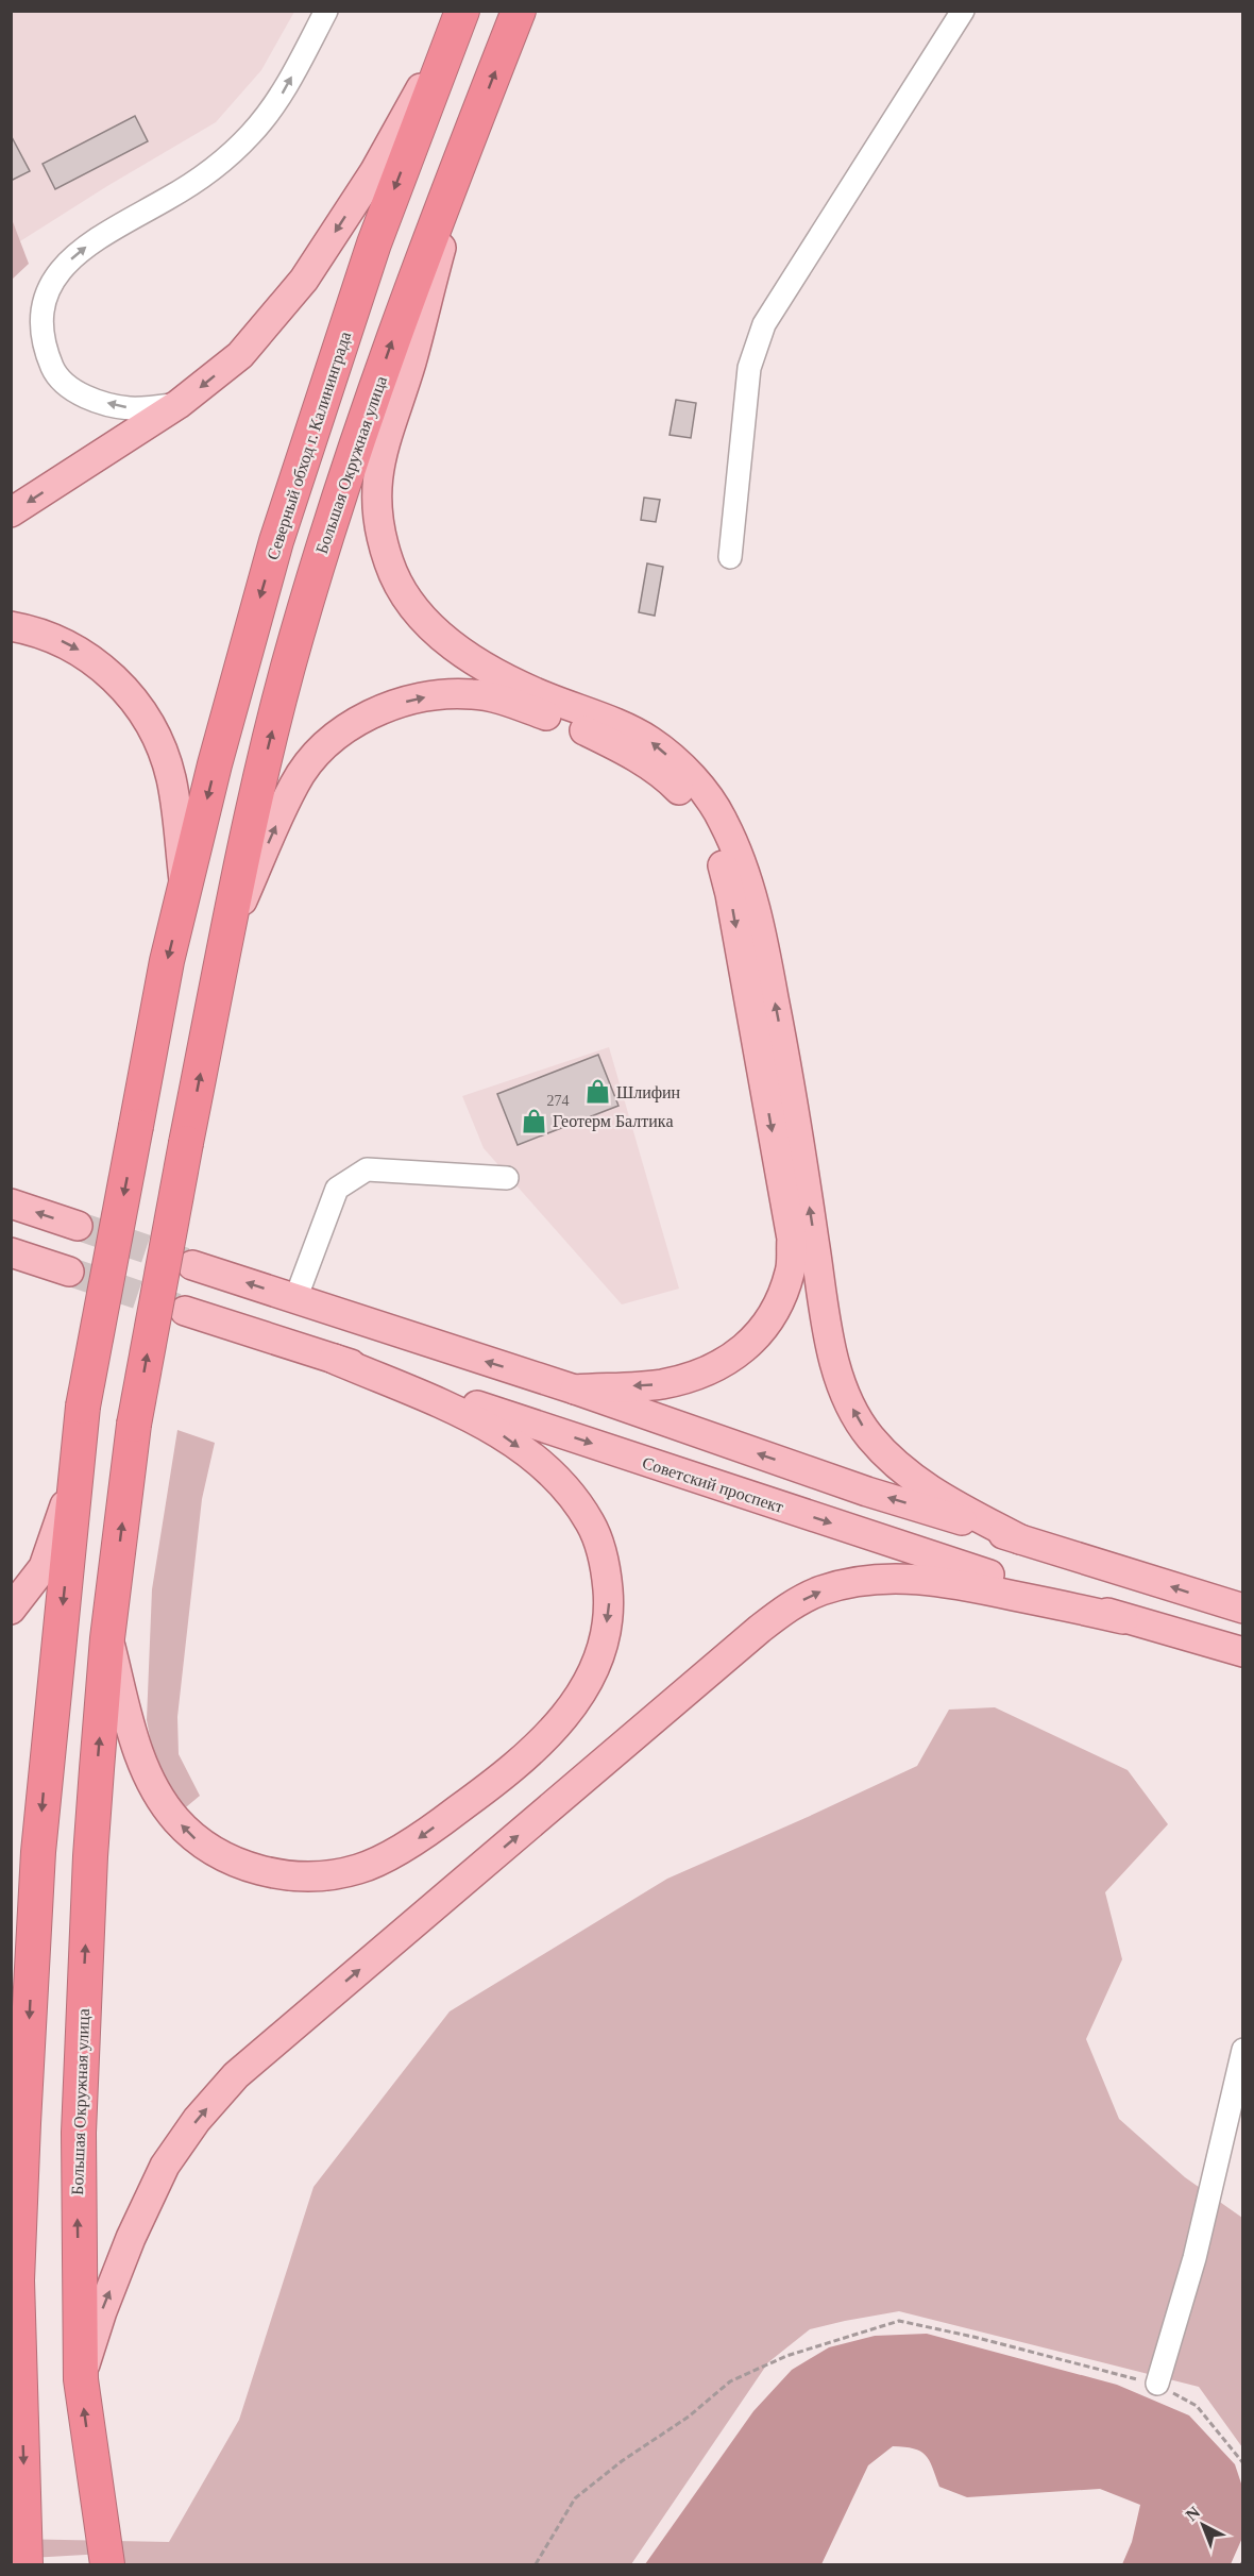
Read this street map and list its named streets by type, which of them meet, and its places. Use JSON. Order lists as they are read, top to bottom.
{
  "streets": {
    "highway": ["Северный обход г. Калининграда", "Большая Окружная улица"],
    "main road": ["Советский проспект"]
  },
  "one_way": ["Северный обход г. Калининграда", "Большая Окружная улица"],
  "places": {
    "shop": ["Шлифин", "Геотерм Балтика"]
  },
  "house_numbers": ["274"],
  "north": "top left"
}
